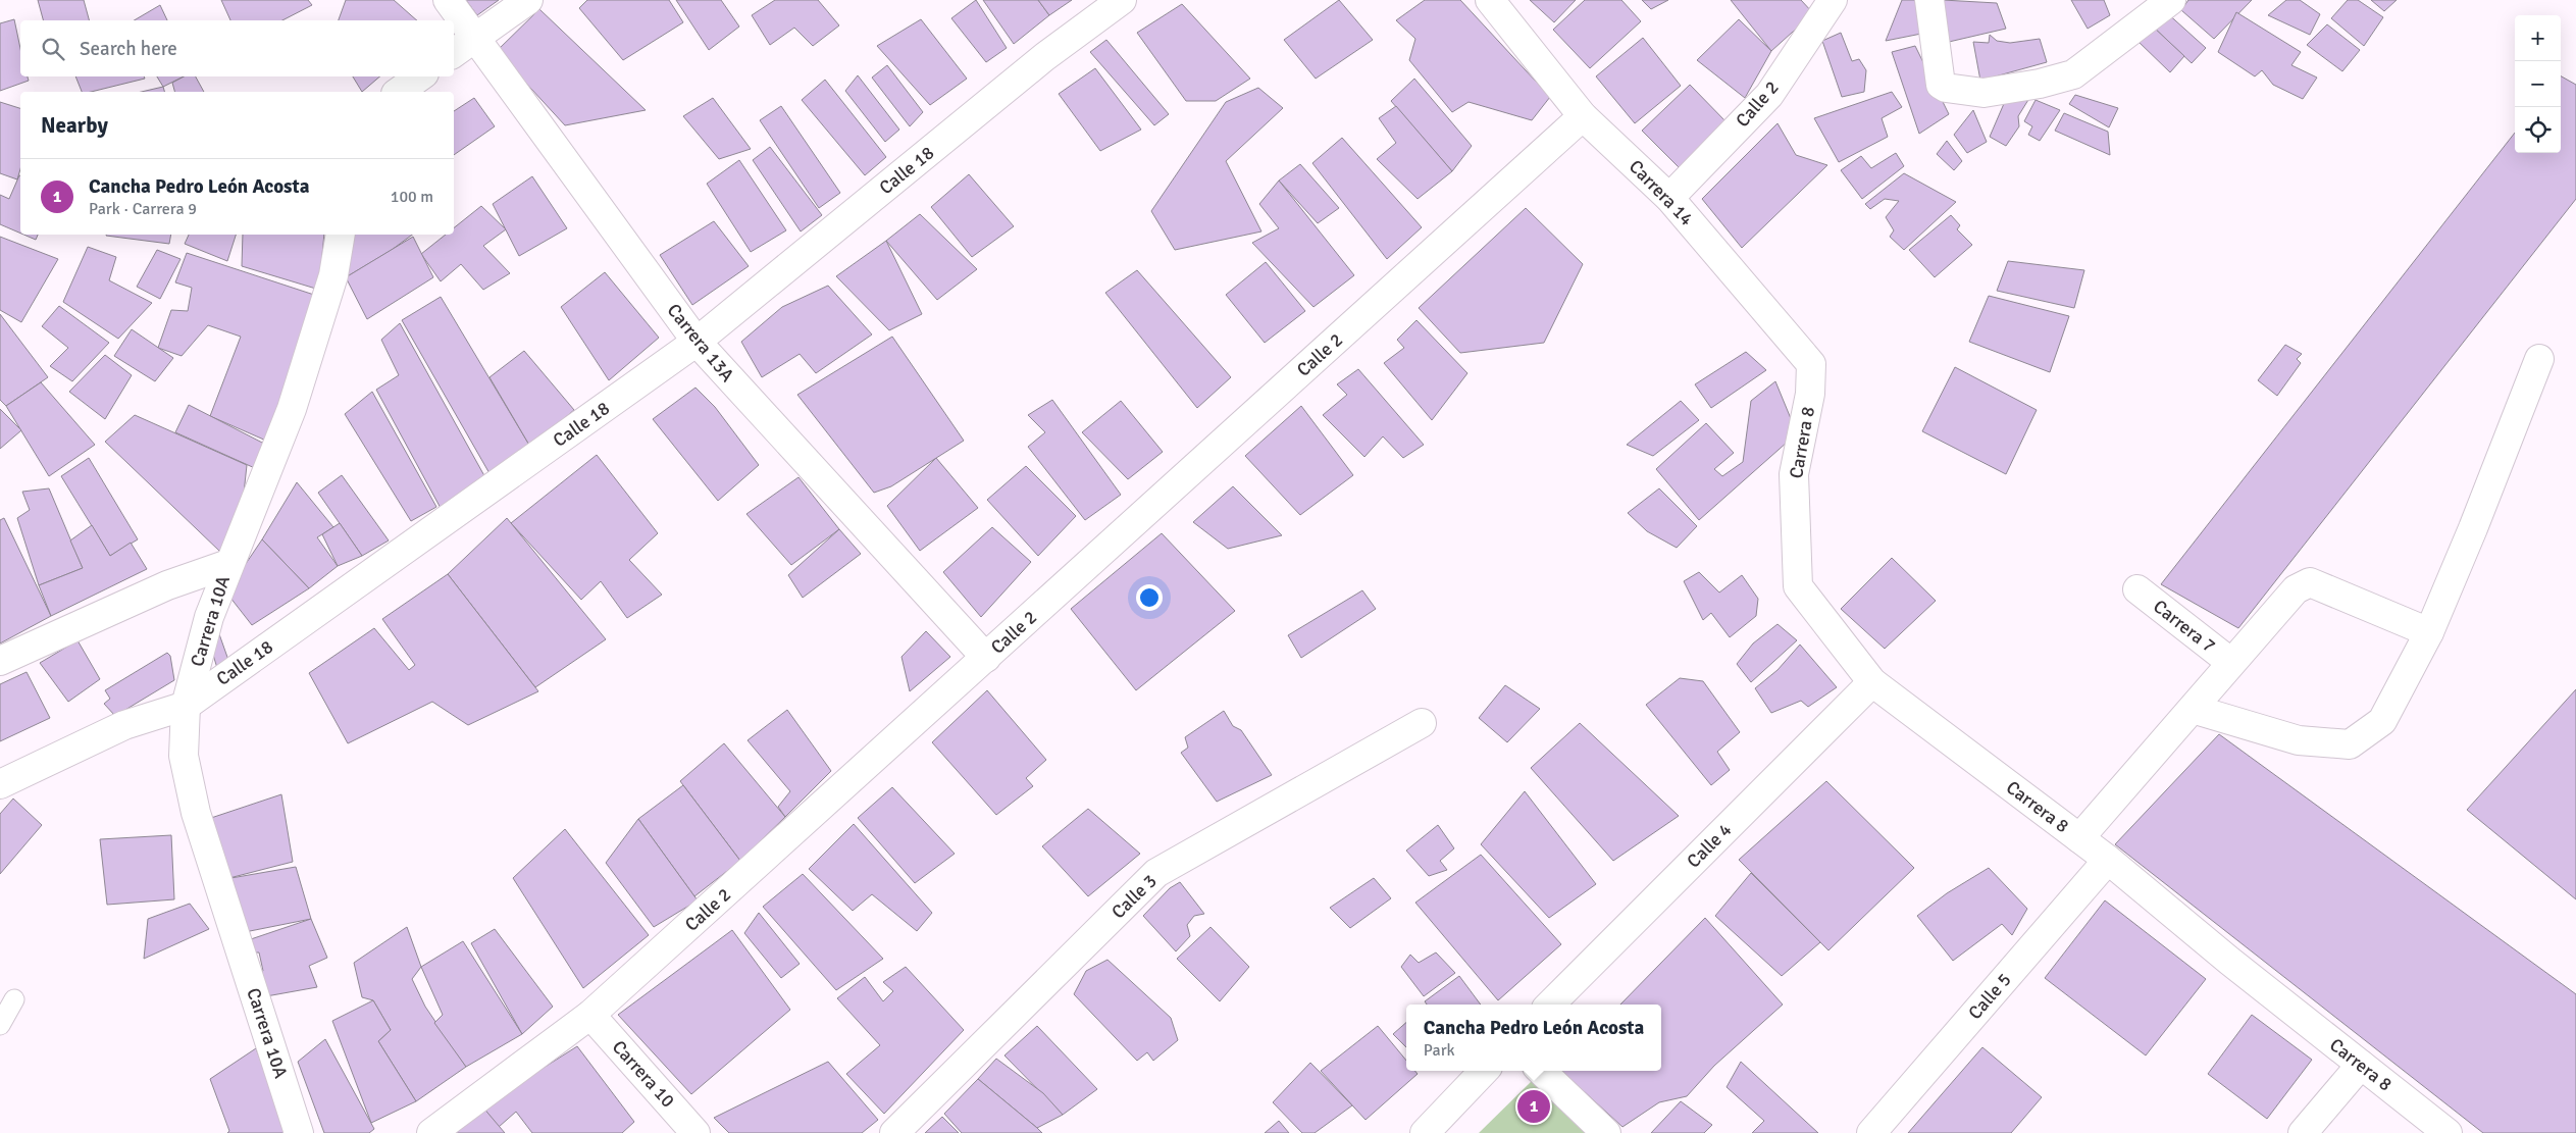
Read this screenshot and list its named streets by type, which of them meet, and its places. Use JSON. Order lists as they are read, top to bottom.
{
  "streets": {
    "street": [
      "Calle 2",
      "Calle 18",
      "Carrera 14",
      "Carrera 13A",
      "Carrera 8",
      "Carrera 10A",
      "Carrera 7",
      "Calle 4",
      "Calle 3",
      "Calle 5",
      "Carrera 10"
    ]
  },
  "crossings": [
    ["Calle 2", "Carrera 14"],
    ["Calle 2", "Carrera 13A"],
    ["Calle 2", "Carrera 10"],
    ["Calle 18", "Carrera 13A"],
    ["Calle 18", "Carrera 10A"],
    ["Carrera 14", "Carrera 8"],
    ["Carrera 8", "Calle 4"],
    ["Carrera 8", "Calle 5"]
  ],
  "page": {
    "map_buttons": ["+", "−"],
    "search": "Search here",
    "heading": "Nearby",
    "list": [
      {
        "mark": "1",
        "name": "Cancha Pedro León Acosta",
        "note": "Park · Carrera 9",
        "value": "100 m"
      }
    ],
    "popup": ["Cancha Pedro León Acosta", "Park"],
    "pins": "1"
  }
}
